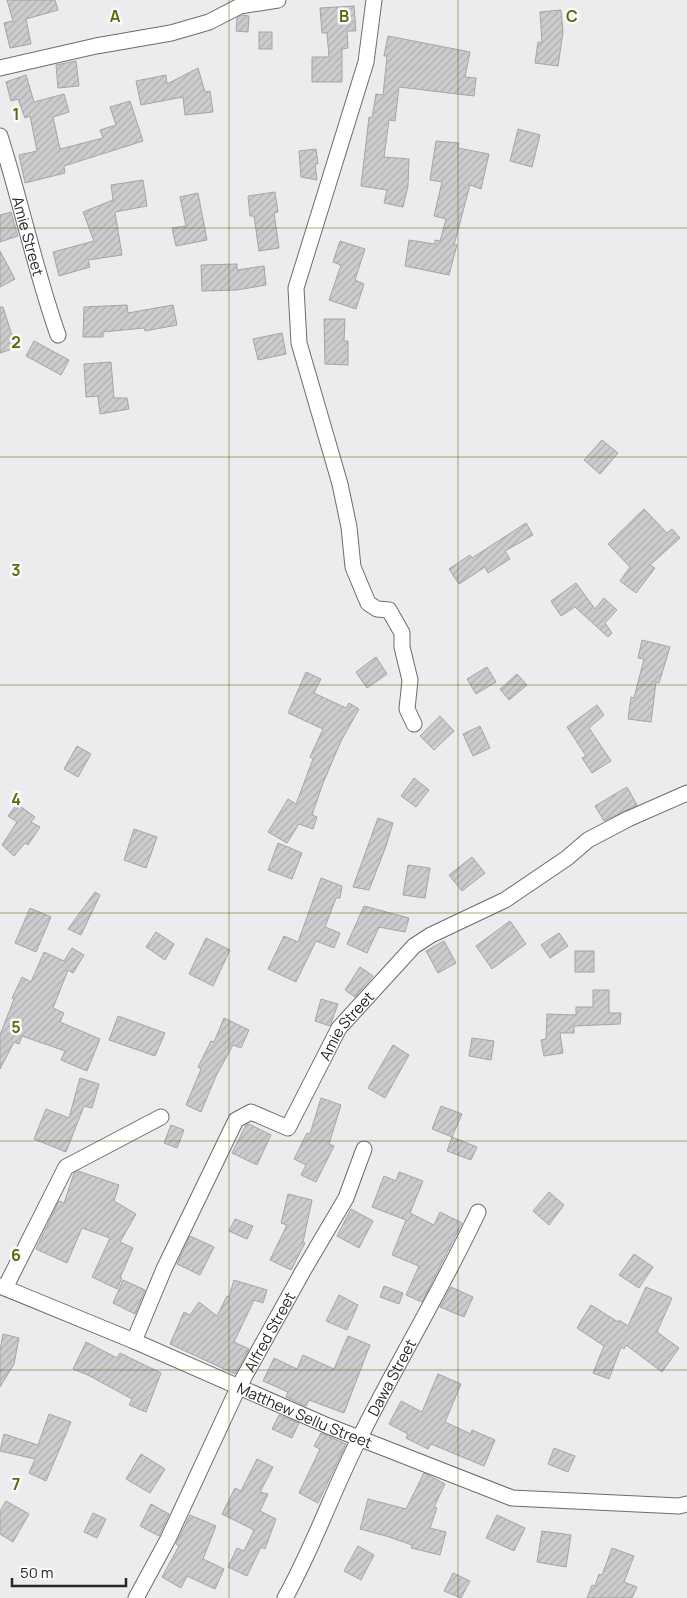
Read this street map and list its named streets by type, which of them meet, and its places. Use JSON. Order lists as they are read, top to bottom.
{
  "streets": {
    "street": [
      "Amie Street",
      "Alfred Street",
      "Dawa Street",
      "Matthew Sellu Street"
    ]
  },
  "crossings": [
    ["Amie Street", "Matthew Sellu Street"],
    ["Alfred Street", "Matthew Sellu Street"],
    ["Dawa Street", "Matthew Sellu Street"]
  ],
  "scale_bar": "50 m",
  "grid": {
    "columns": ["A", "B", "C"],
    "rows": [
      "1",
      "2",
      "3",
      "4",
      "5",
      "6",
      "7"
    ]
  }
}
